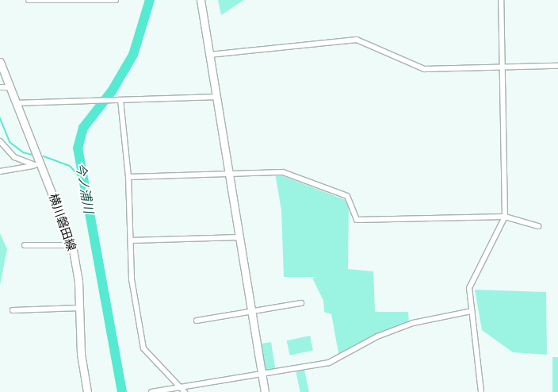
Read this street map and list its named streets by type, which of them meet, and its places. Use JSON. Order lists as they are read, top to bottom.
{
  "streets": {
    "street": ["横川磐田線"]
  },
  "water": ["今ノ浦川"]
}
